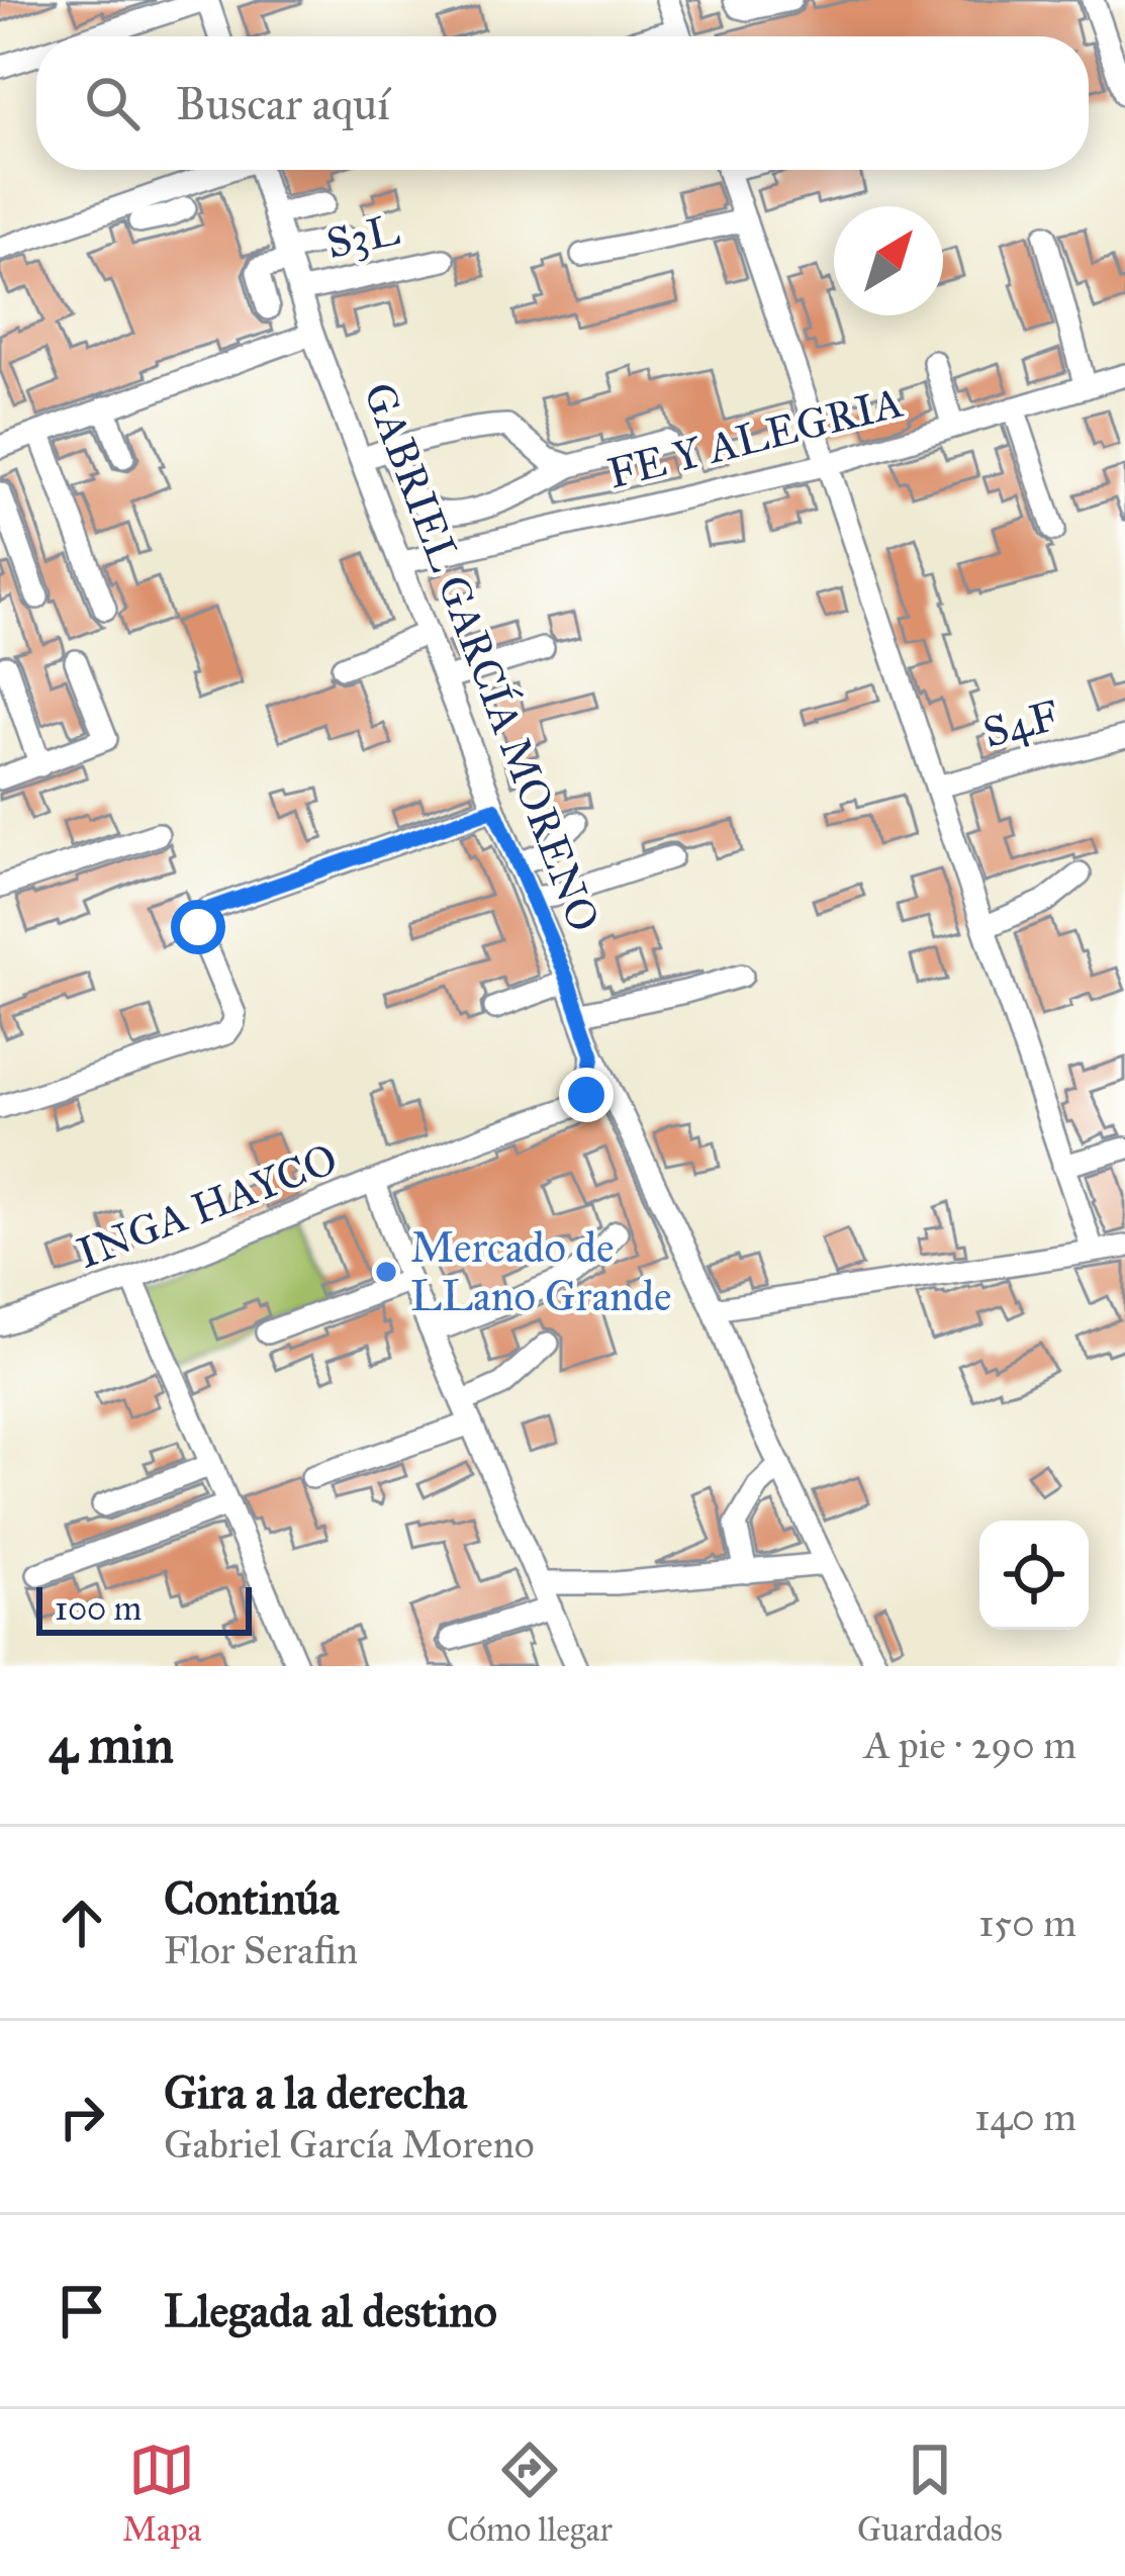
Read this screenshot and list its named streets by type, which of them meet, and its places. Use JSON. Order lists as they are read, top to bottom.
{
  "streets": {
    "street": [
      "S3L",
      "FE Y ALEGRIA",
      "GABRIEL GARCÍA MORENO",
      "S4F",
      "INGA HAYCO"
    ]
  },
  "crossings": [
    ["S3L", "GABRIEL GARCÍA MORENO"],
    ["FE Y ALEGRIA", "GABRIEL GARCÍA MORENO"]
  ],
  "places": ["Mercado de LLano Grande"],
  "scale_bar": "100 m",
  "north": "top right",
  "page": {
    "search": "Buscar aquí",
    "scale": "100 m",
    "heading": ["4 min", "A pie · 290 m"],
    "list": [
      ["Continúa", "Flor Serafin", "150 m"],
      ["Gira a la derecha", "Gabriel García Moreno", "140 m"],
      "Llegada al destino"
    ],
    "nav": ["Mapa", "Cómo llegar", "Guardados"]
  }
}
